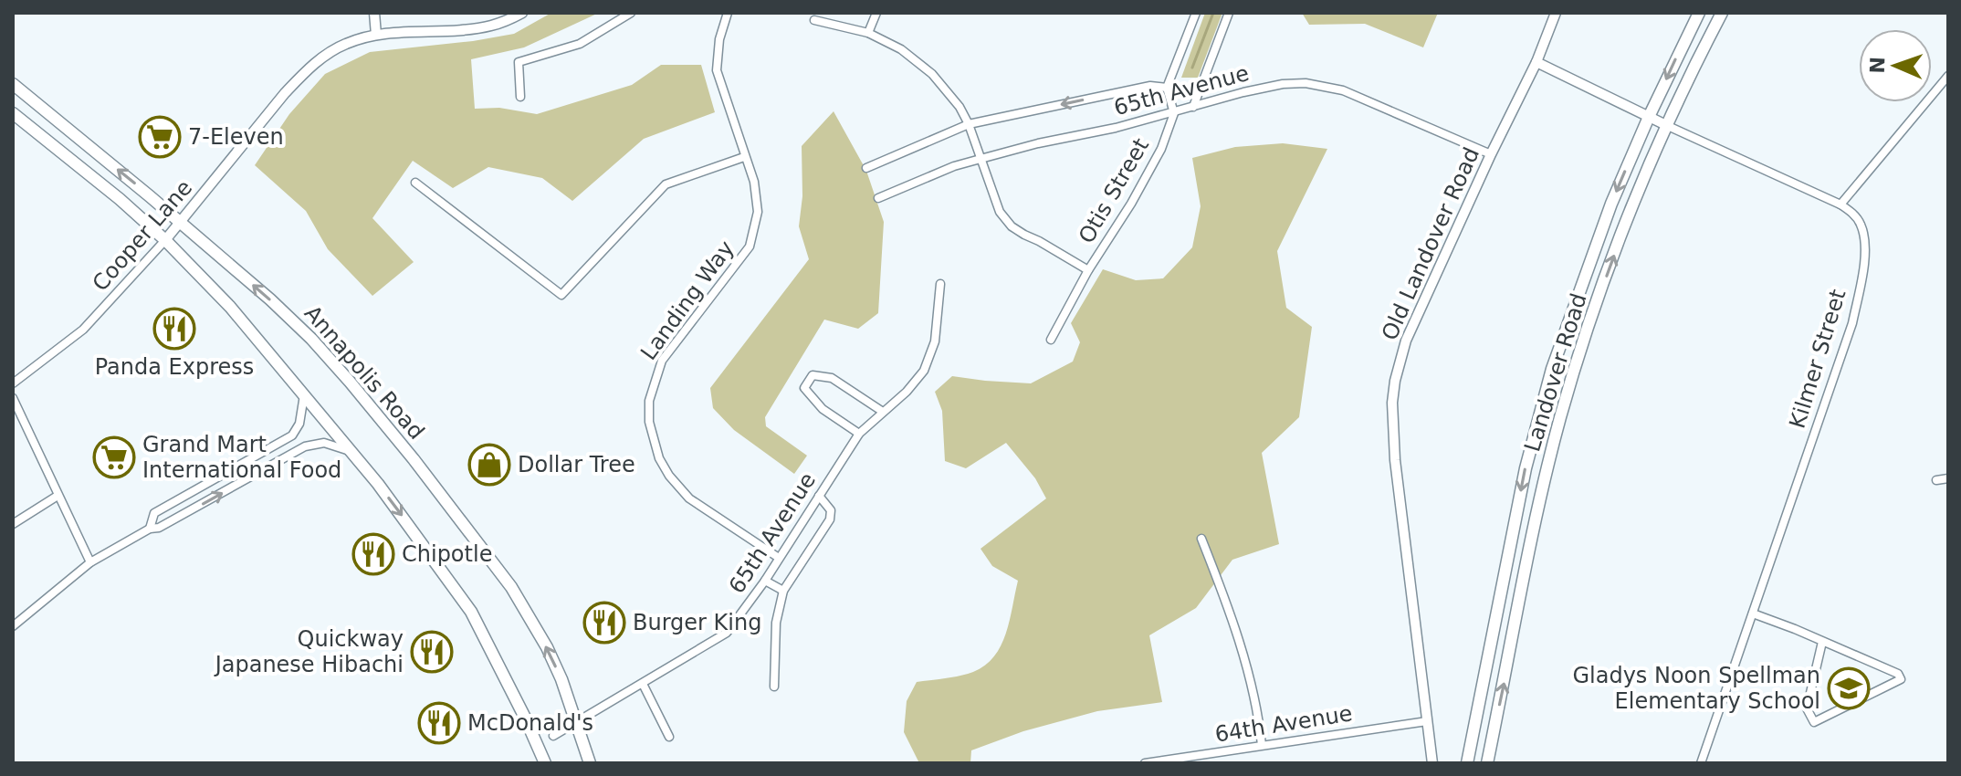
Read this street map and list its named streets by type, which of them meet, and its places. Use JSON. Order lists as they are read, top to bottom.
{
  "streets": {
    "main road": ["Annapolis Road", "Landover Road"],
    "street": [
      "65th Avenue",
      "Otis Street",
      "Cooper Lane",
      "Old Landover Road",
      "Landing Way",
      "Kilmer Street",
      "64th Avenue"
    ]
  },
  "crossings": [
    ["65th Avenue", "Otis Street"],
    ["65th Avenue", "Old Landover Road"],
    ["65th Avenue", "Landing Way"],
    ["65th Avenue", "Annapolis Road"],
    ["Cooper Lane", "Annapolis Road"],
    ["Old Landover Road", "Kilmer Street"],
    ["Old Landover Road", "64th Avenue"],
    ["Kilmer Street", "Landover Road"]
  ],
  "places": {
    "supermarket": ["7-Eleven", "Grand Mart International Food"],
    "restaurant": [
      "Panda Express",
      "Chipotle",
      "Burger King",
      "Quickway Japanese Hibachi",
      "McDonald's"
    ],
    "shop": ["Dollar Tree"],
    "school or university": ["Gladys Noon Spellman Elementary School"]
  },
  "north": "left"
}
